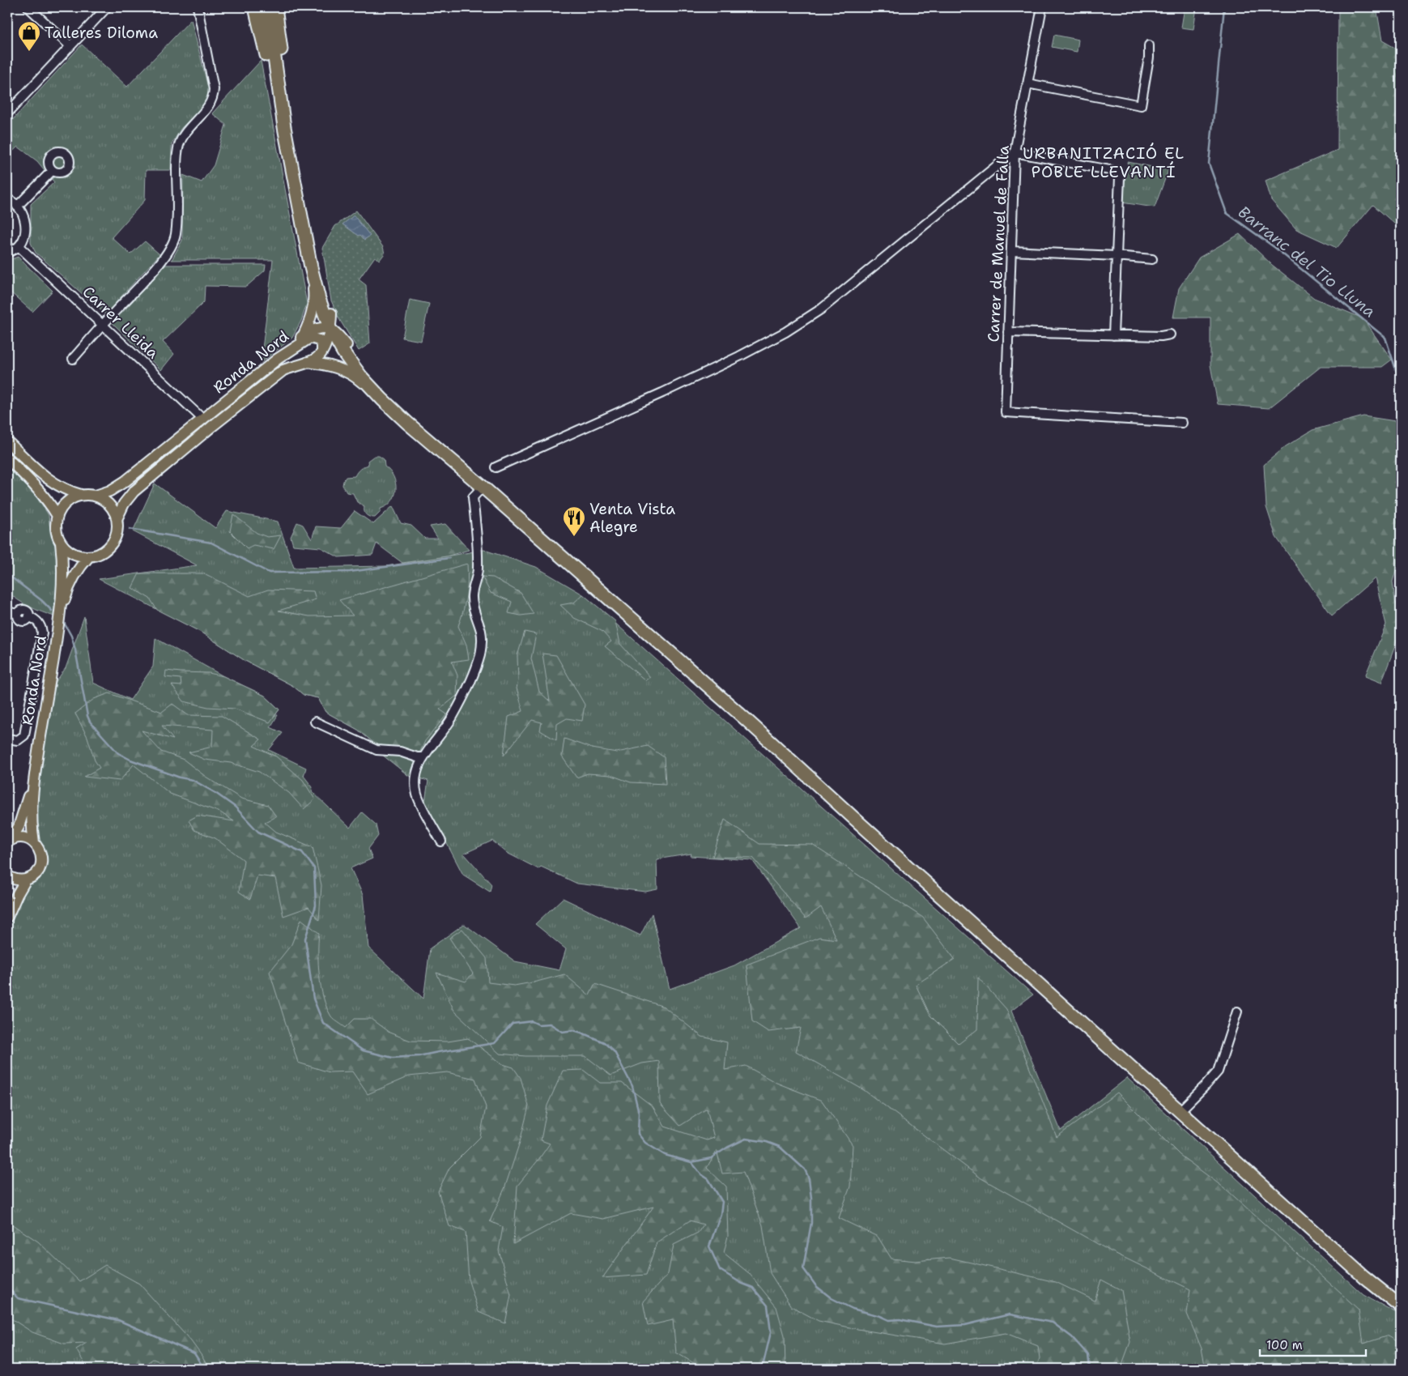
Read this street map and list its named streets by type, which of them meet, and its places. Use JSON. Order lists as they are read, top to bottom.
{
  "streets": {
    "main road": ["Ronda Nord"],
    "street": ["Carrer de Manuel de Falla", "Carrer Lleida"]
  },
  "crossings": [
    ["Carrer Lleida", "Ronda Nord"]
  ],
  "districts": ["URBANITZACIÓ EL POBLE LLEVANTÍ"],
  "water": ["Barranc del Tio Lluna"],
  "places": {
    "shop": ["Talleres Diloma"],
    "restaurant": ["Venta Vista Alegre"]
  },
  "scale_bar": "100 m"
}
